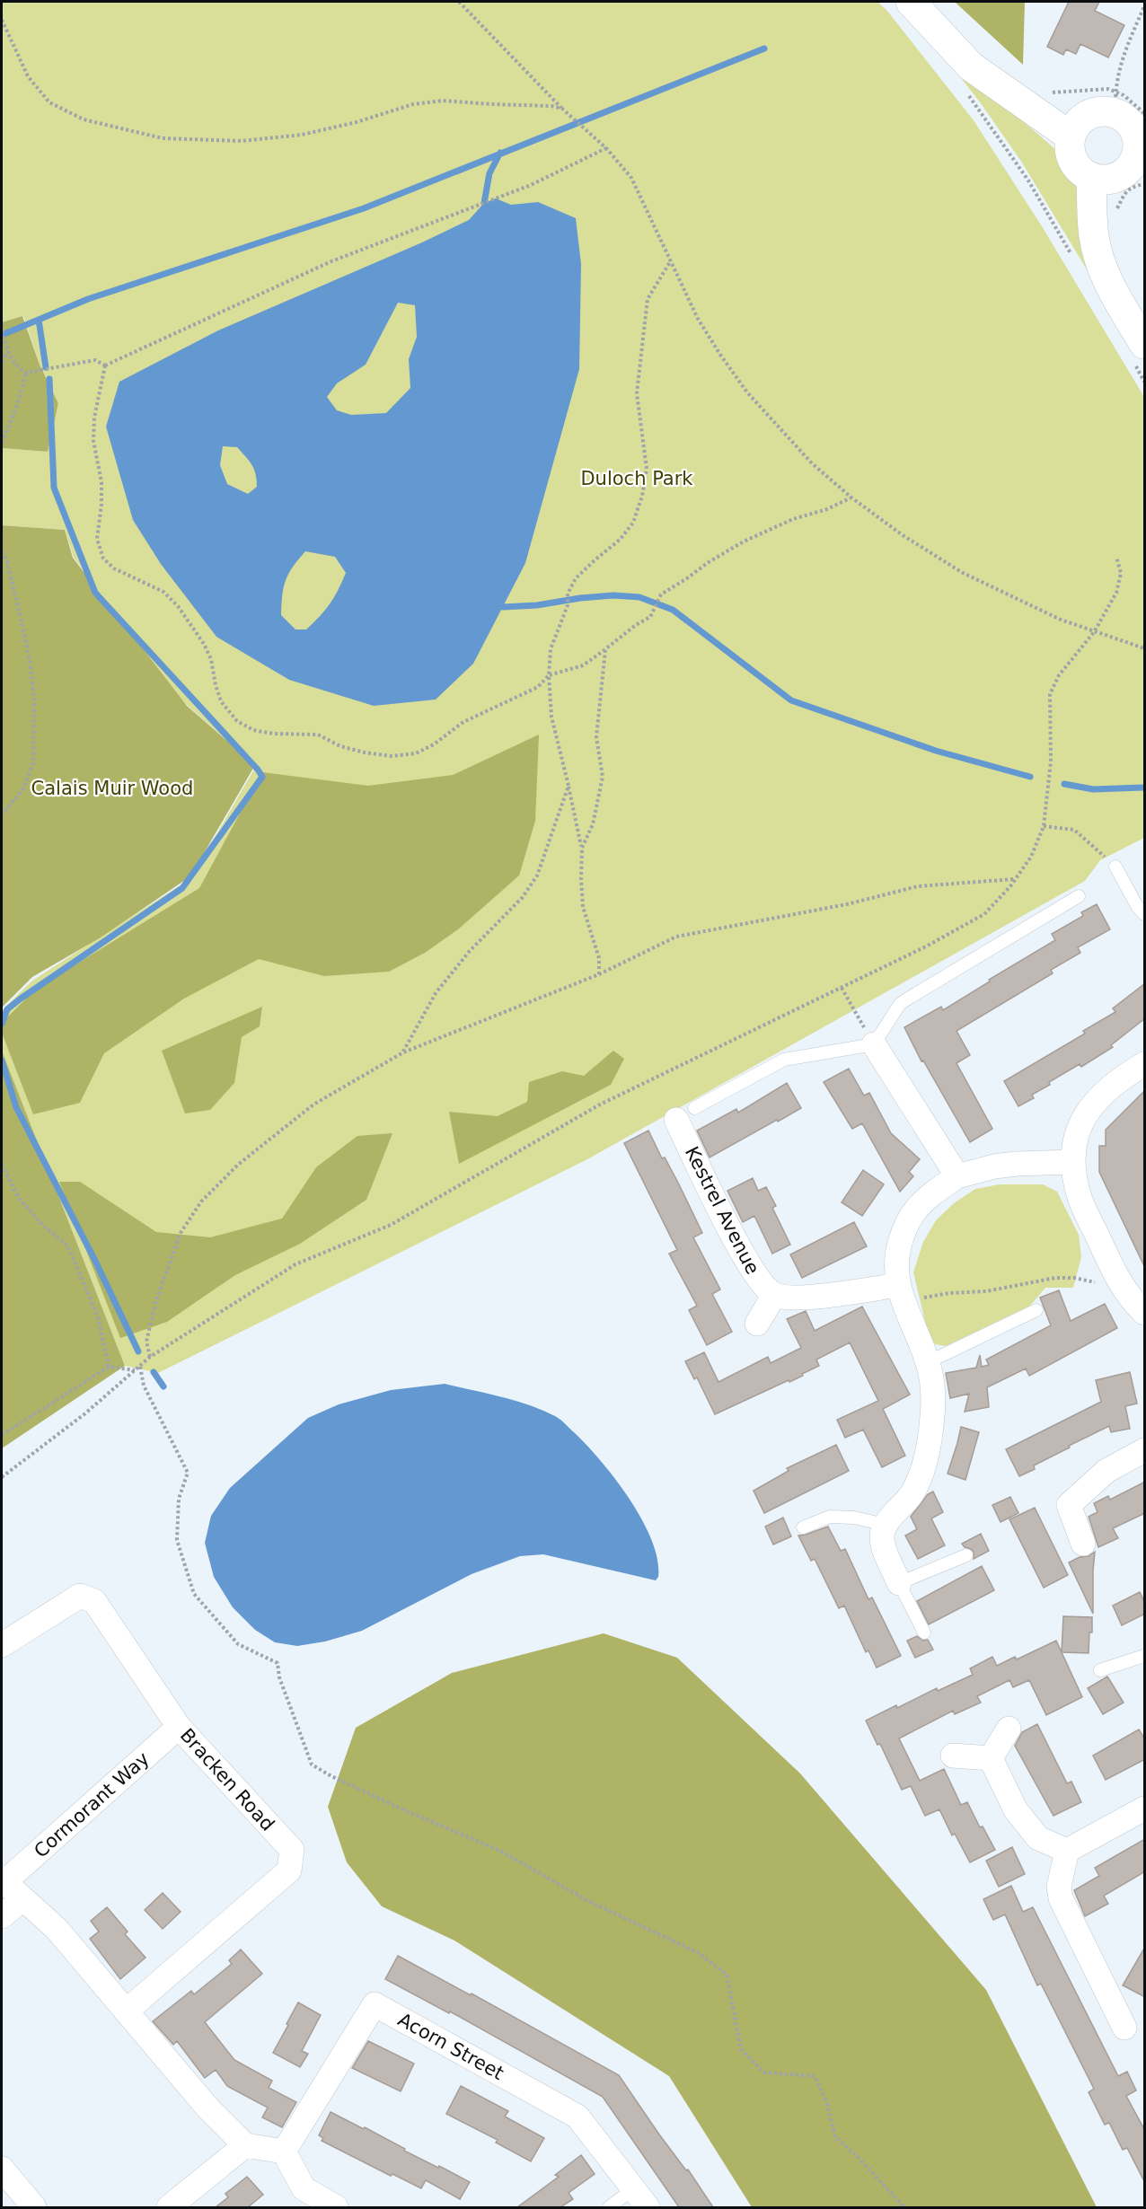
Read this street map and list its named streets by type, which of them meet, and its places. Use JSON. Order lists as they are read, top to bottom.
{
  "streets": {
    "street": [
      "Kestrel Avenue",
      "Bracken Road",
      "Cormorant Way",
      "Acorn Street"
    ]
  },
  "crossings": [
    ["Bracken Road", "Cormorant Way"]
  ],
  "parks": ["Duloch Park", "Calais Muir Wood"]
}
